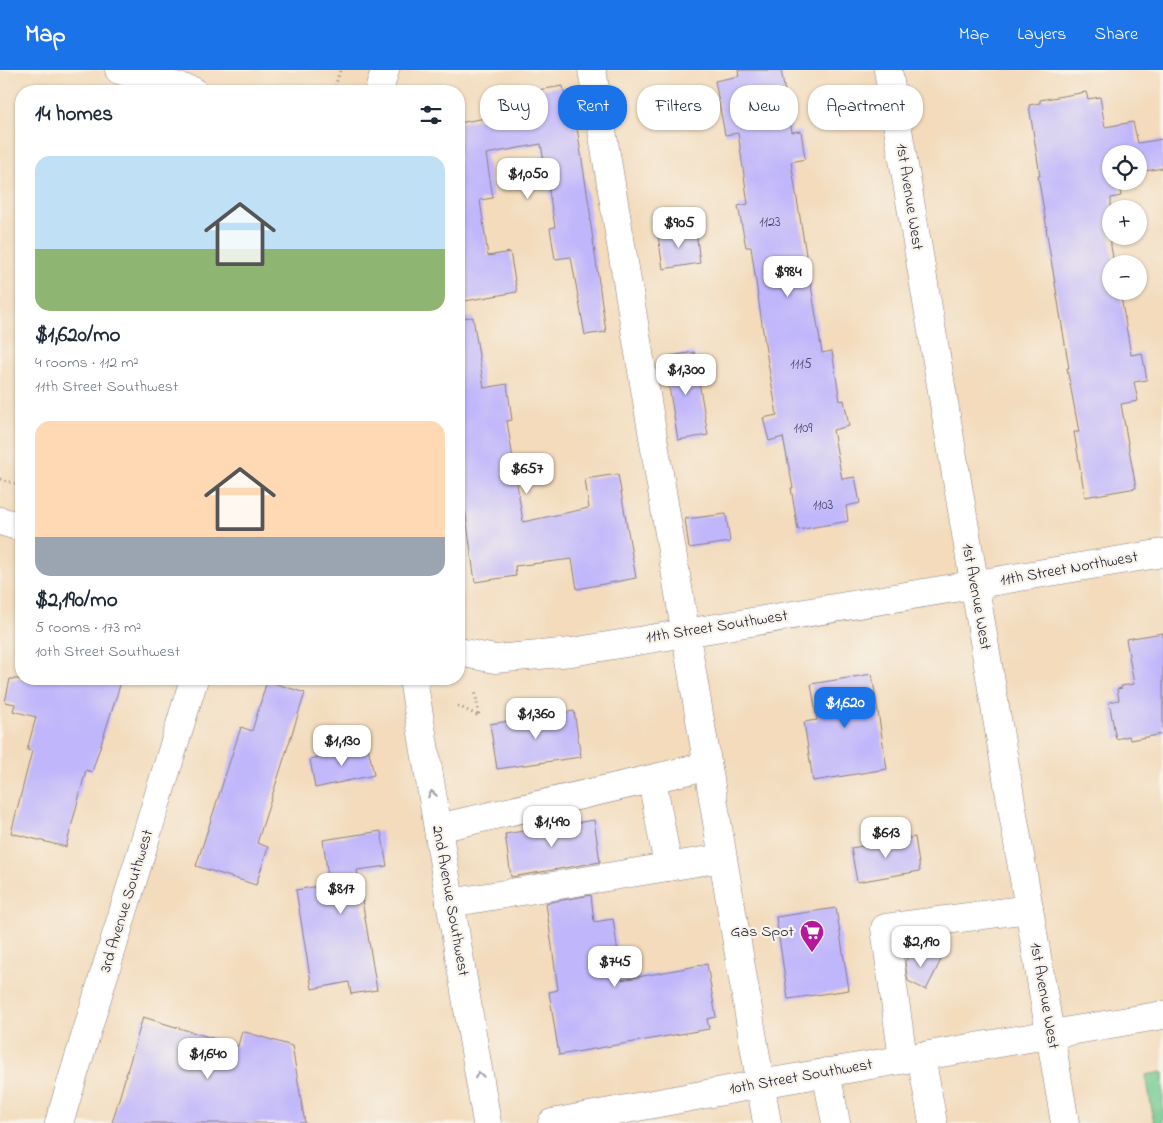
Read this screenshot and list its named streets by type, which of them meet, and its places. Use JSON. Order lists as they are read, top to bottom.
{
  "streets": {
    "main road": [
      "1st Avenue West",
      "11th Street Northwest",
      "11th Street Southwest",
      "3rd Avenue Southwest",
      "2nd Avenue Southwest",
      "10th Street Southwest"
    ]
  },
  "crossings": [
    ["1st Avenue West", "11th Street Northwest"],
    ["1st Avenue West", "11th Street Southwest"],
    ["1st Avenue West", "10th Street Southwest"],
    ["11th Street Northwest", "11th Street Southwest"]
  ],
  "one_way": ["2nd Avenue Southwest"],
  "places": {
    "supermarket": ["Gas Spot"]
  },
  "house_numbers": [
    "1123",
    "1115",
    "1109",
    "1103"
  ],
  "page": {
    "header": "Map",
    "nav": ["Map", "Layers", "Share"],
    "chip": [
      "Buy",
      "Rent",
      "Filters",
      "New",
      "Apartment"
    ],
    "heading": "14 homes",
    "map_buttons": ["+", "−"],
    "list": [
      {
        "name": "$1,620/mo",
        "note": "4 rooms · 112 m² · 11th Street Southwest"
      },
      {
        "name": "$2,190/mo",
        "note": "5 rooms · 173 m² · 10th Street Southwest"
      }
    ],
    "price": [
      "$1,050",
      "$905",
      "$984",
      "$1,300",
      "$657",
      "$1,620",
      "$1,360",
      "$1,130",
      "$1,490",
      "$613",
      "$817",
      "$2,190",
      "$745",
      "$1,640"
    ]
  }
}
